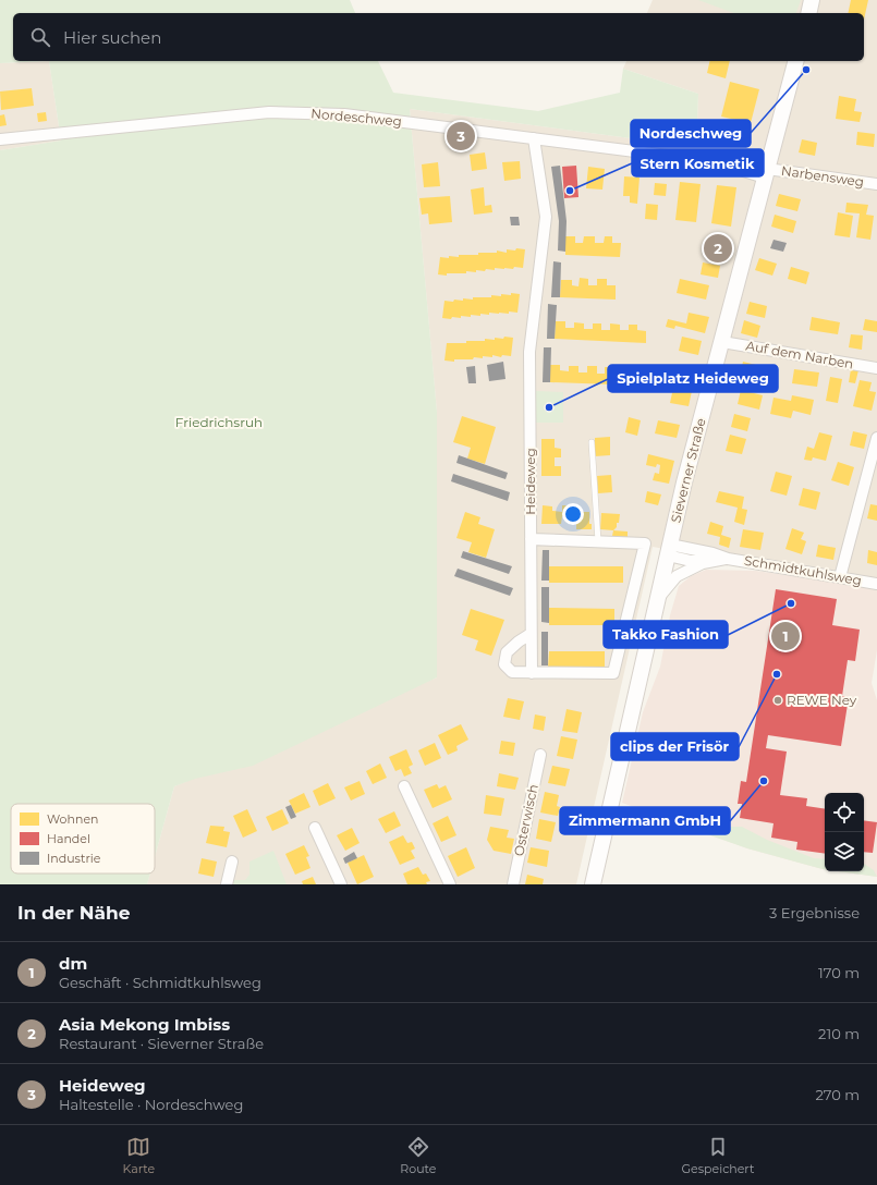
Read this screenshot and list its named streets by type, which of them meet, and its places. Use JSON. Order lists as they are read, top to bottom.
{
  "streets": {
    "main road": ["Sieverner Straße"],
    "street": [
      "Nordeschweg",
      "Narbensweg",
      "Auf dem Narben",
      "Heideweg",
      "Schmidtkuhlsweg",
      "Osterwisch"
    ]
  },
  "crossings": [
    ["Nordeschweg", "Narbensweg"],
    ["Nordeschweg", "Sieverner Straße"],
    ["Nordeschweg", "Heideweg"],
    ["Narbensweg", "Sieverner Straße"],
    ["Auf dem Narben", "Sieverner Straße"],
    ["Sieverner Straße", "Schmidtkuhlsweg"]
  ],
  "parks": ["Friedrichsruh"],
  "places": [
    "Nordeschweg",
    "Stern Kosmetik",
    "Spielplatz Heideweg",
    "Takko Fashion",
    "clips der Frisör",
    "REWE Ney",
    "Zimmermann GmbH"
  ],
  "legend": ["Wohnen", "Handel", "Industrie"],
  "page": {
    "search": "Hier suchen",
    "pins": ["3", "2", "1"],
    "heading": ["In der Nähe", "3 Ergebnisse"],
    "list": [
      {
        "mark": "1",
        "name": "dm",
        "note": "Geschäft · Schmidtkuhlsweg",
        "value": "170 m"
      },
      {
        "mark": "2",
        "name": "Asia Mekong Imbiss",
        "note": "Restaurant · Sieverner Straße",
        "value": "210 m"
      },
      {
        "mark": "3",
        "name": "Heideweg",
        "note": "Haltestelle · Nordeschweg",
        "value": "270 m"
      }
    ],
    "nav": ["Karte", "Route", "Gespeichert"]
  }
}
